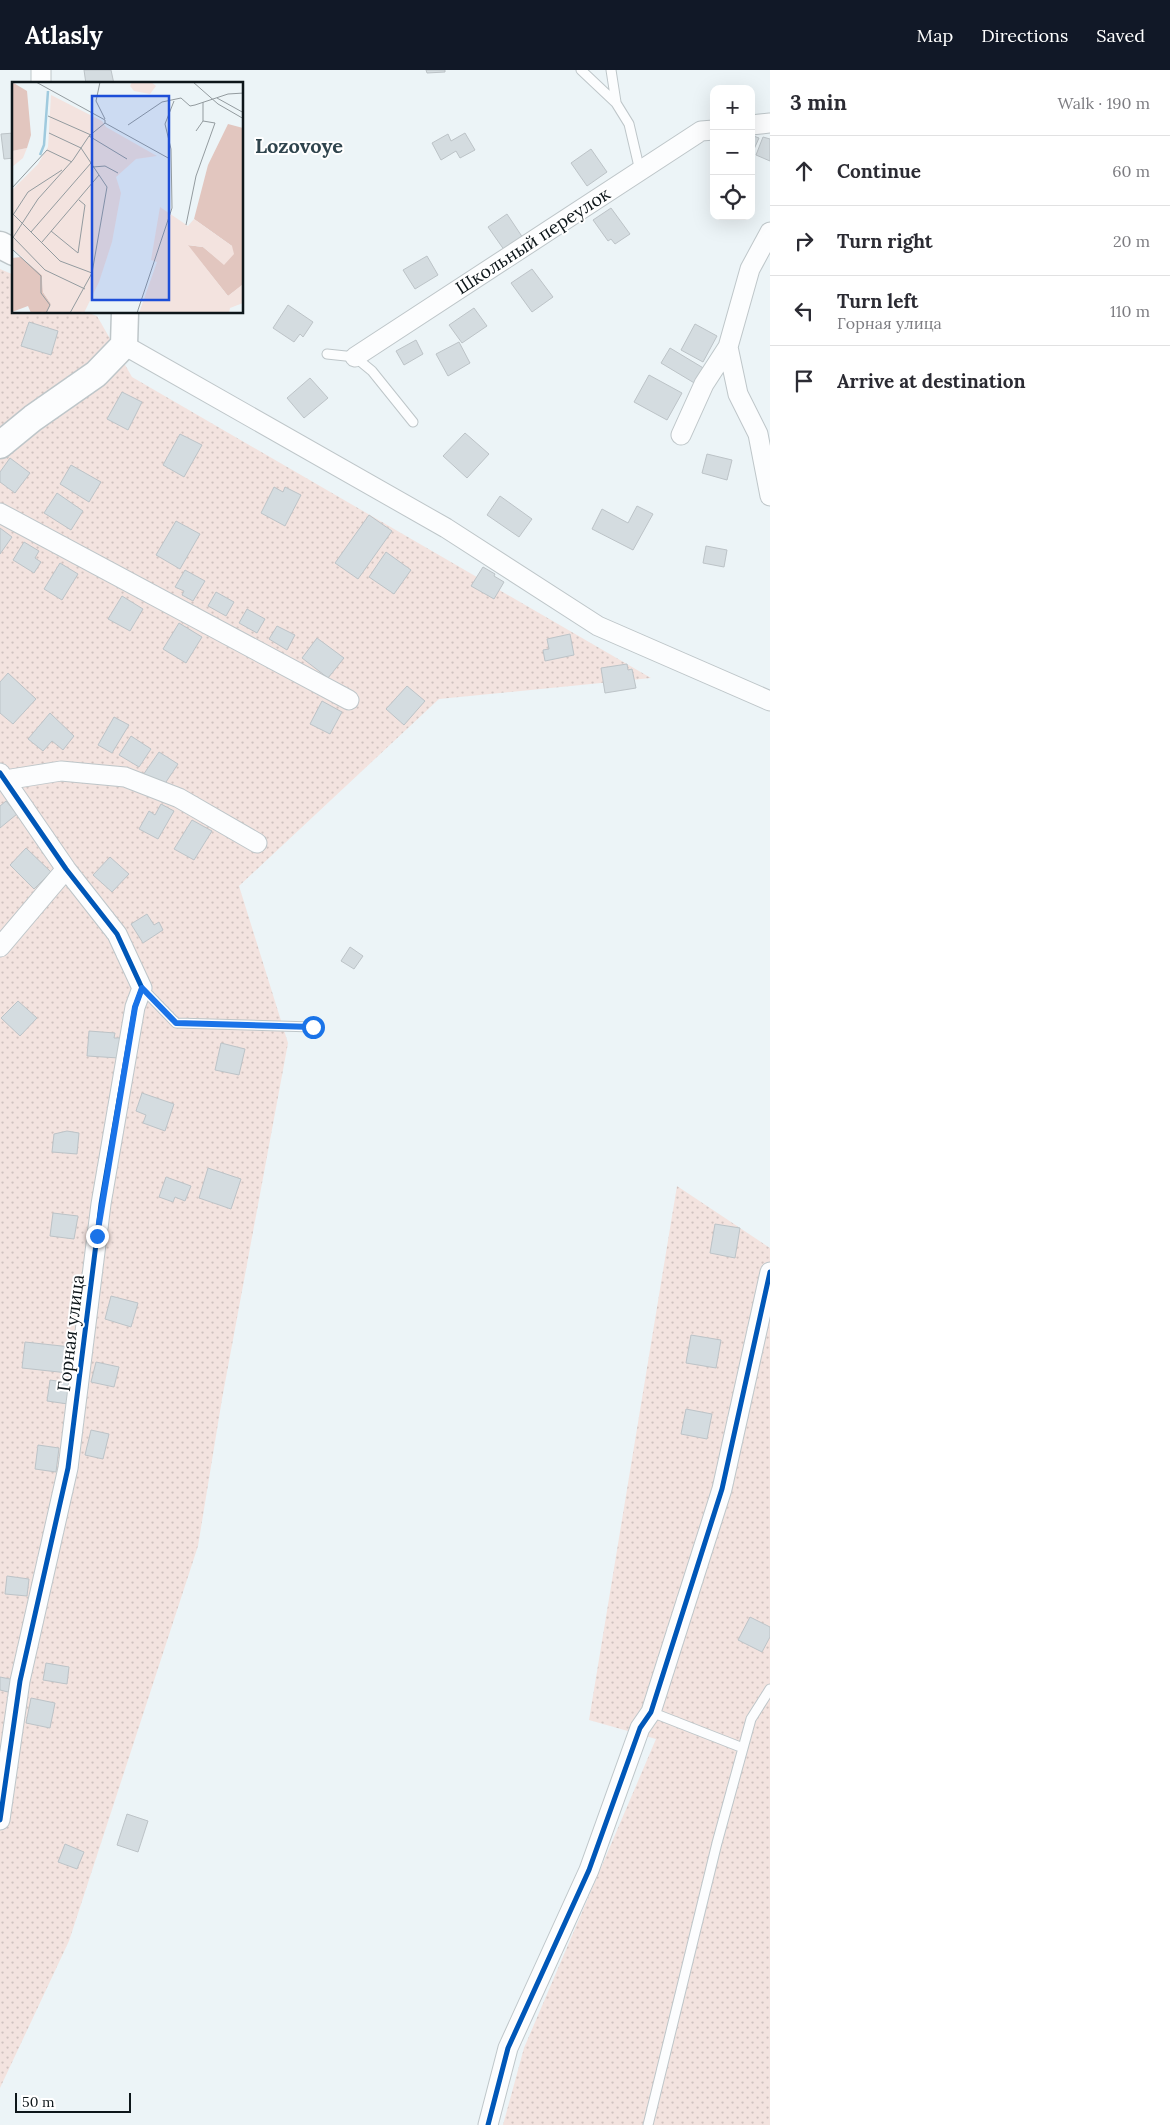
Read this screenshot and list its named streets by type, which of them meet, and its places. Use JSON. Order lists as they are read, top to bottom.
{
  "streets": {
    "street": ["Школьный переулок", "Горная улица"]
  },
  "districts": ["Lozovoye"],
  "scale_bar": "50 m",
  "page": {
    "header": "Atlasly",
    "nav": ["Map", "Directions", "Saved"],
    "heading": ["3 min", "Walk · 190 m"],
    "map_buttons": ["+", "−"],
    "list": [
      ["Continue", "60 m"],
      ["Turn right", "20 m"],
      ["Turn left", "Горная улица", "110 m"],
      "Arrive at destination"
    ],
    "scale": "50 m"
  }
}
